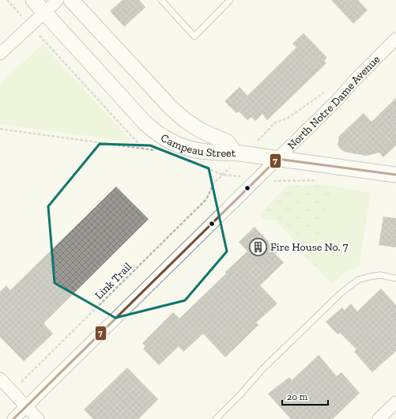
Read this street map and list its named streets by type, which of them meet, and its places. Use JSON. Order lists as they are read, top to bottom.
{
  "streets": {
    "street": ["North Notre Dame Avenue", "Campeau Street"],
    "path": ["Link Trail"]
  },
  "crossings": [
    ["Campeau Street", "Link Trail"]
  ],
  "places": {
    "building": ["Fire House No. 7"]
  },
  "lines": ["transit line 7"],
  "scale_bar": "20 m"
}
